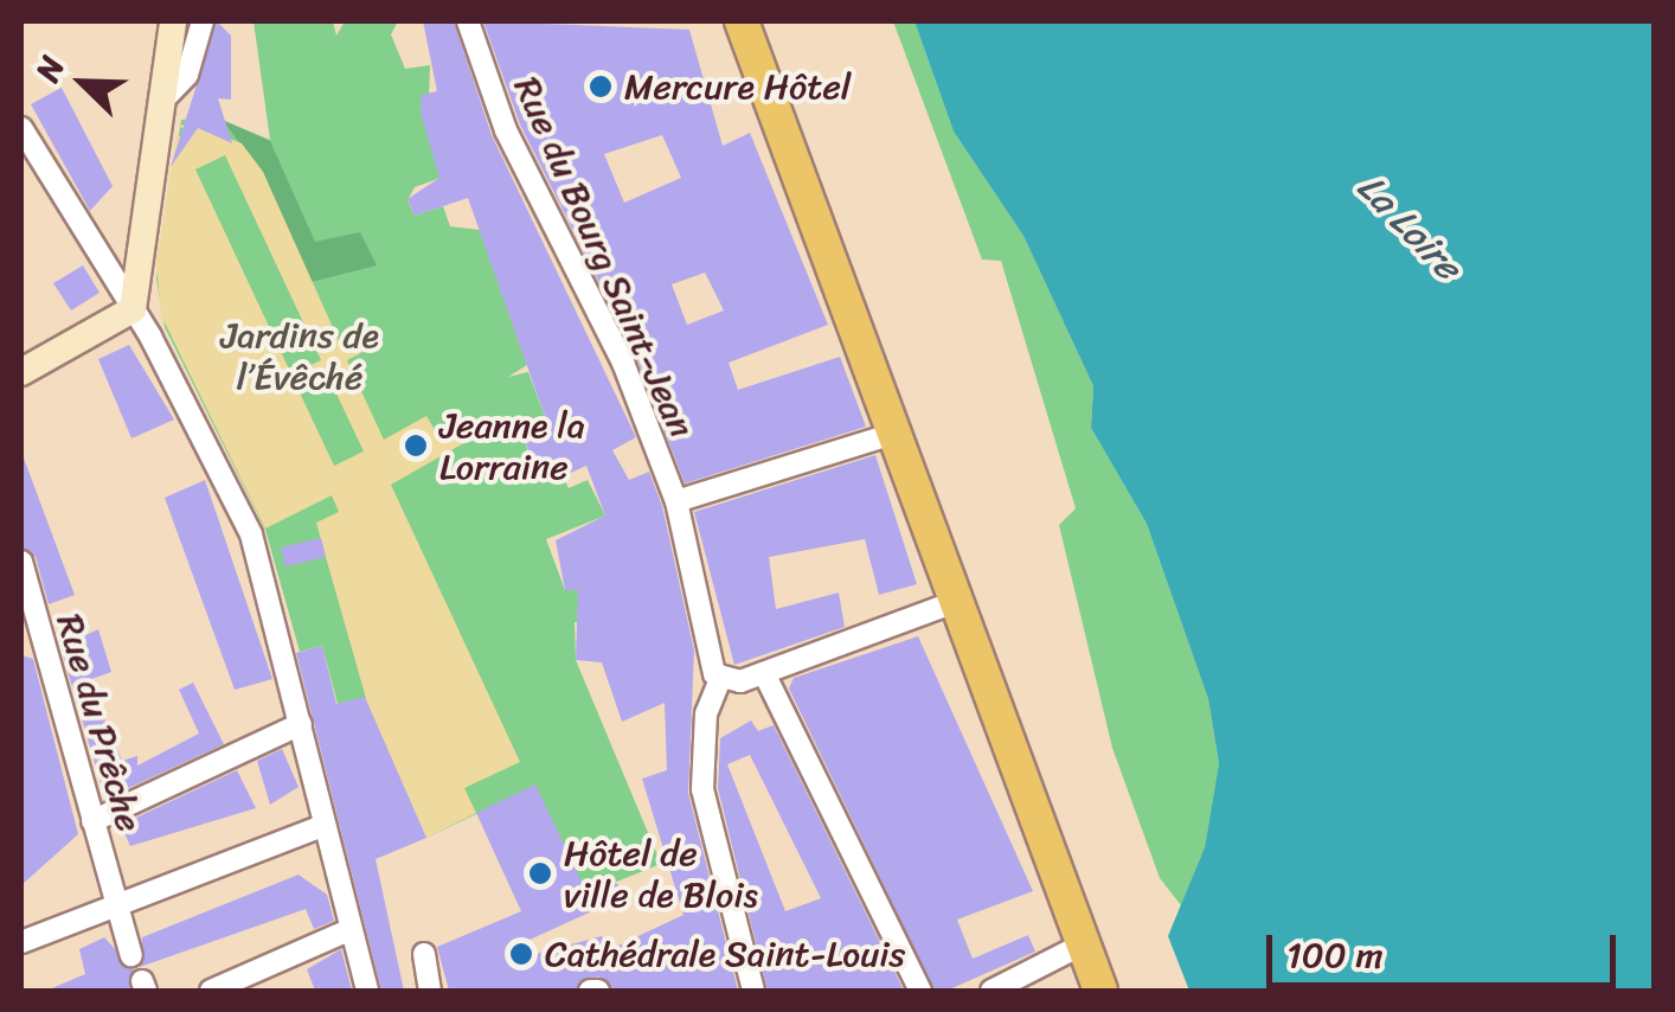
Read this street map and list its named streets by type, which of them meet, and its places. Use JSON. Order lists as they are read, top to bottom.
{
  "streets": {
    "street": ["Rue du Bourg Saint-Jean", "Rue du Prêche"]
  },
  "water": ["La Loire"],
  "parks": ["Jardins de l’Évêché"],
  "places": [
    "Mercure Hôtel",
    "Jeanne la Lorraine",
    "Hôtel de ville de Blois",
    "Cathédrale Saint-Louis"
  ],
  "scale_bar": "100 m",
  "north": "top left"
}
